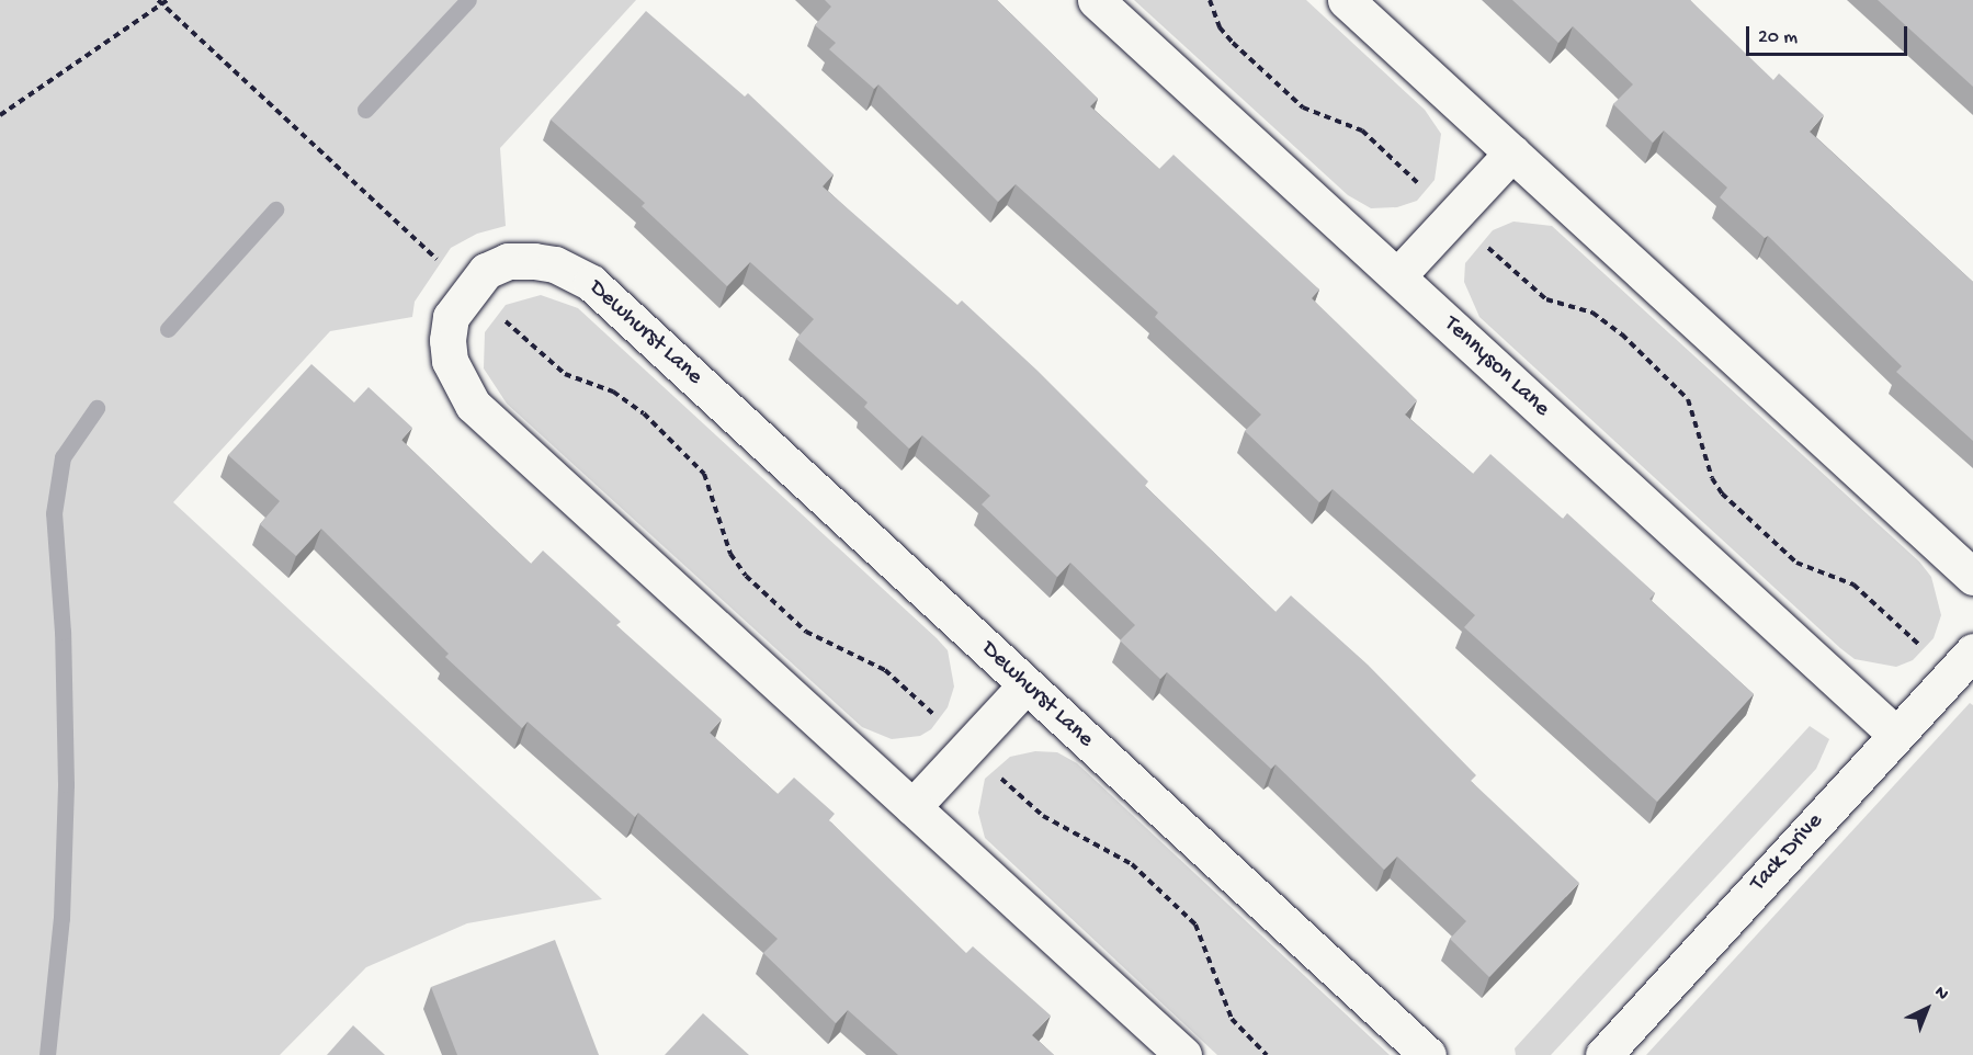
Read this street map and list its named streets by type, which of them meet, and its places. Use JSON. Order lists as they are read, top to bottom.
{
  "streets": {
    "street": ["Dewhurst Lane", "Tennyson Lane", "Tack Drive"]
  },
  "crossings": [
    ["Tennyson Lane", "Tack Drive"]
  ],
  "scale_bar": "20 m",
  "north": "top right"
}
